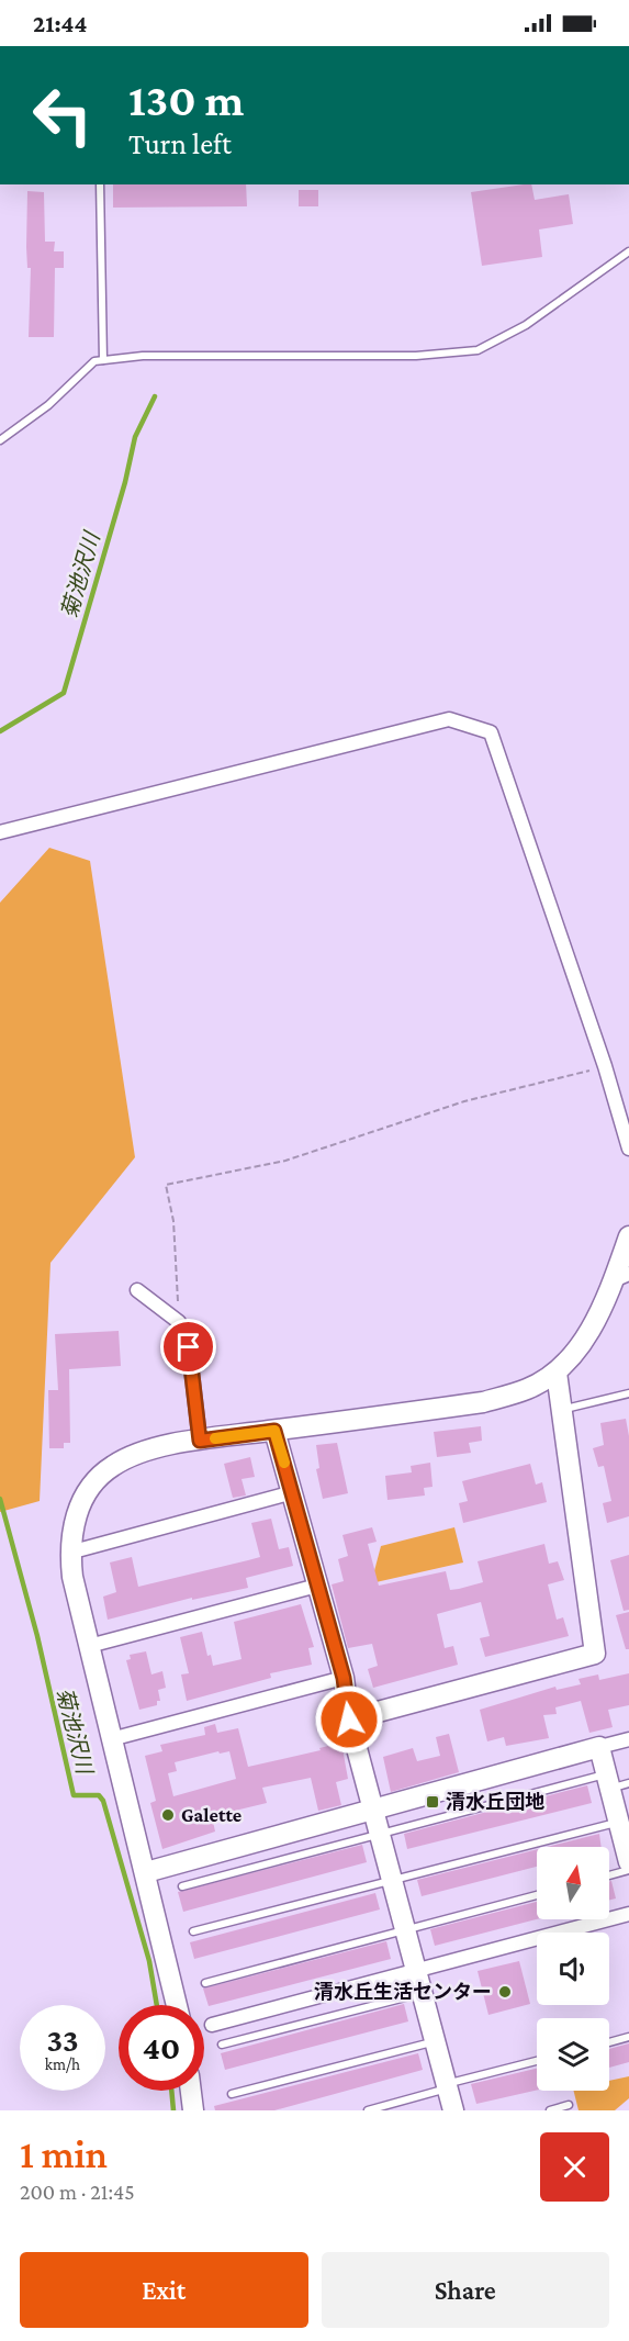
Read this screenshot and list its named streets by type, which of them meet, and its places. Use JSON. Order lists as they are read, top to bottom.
{
  "water": ["菊池沢川"],
  "places": {
    "transit": ["清水丘団地"],
    "other": ["Galette", "清水丘生活センター"]
  },
  "north": "top",
  "page": {
    "status": "21:44",
    "turn": ["130 m", "Turn left"],
    "speed": "33 km/h",
    "limit": "40",
    "heading": ["1 min", "200 m · 21:45"],
    "buttons": ["Exit", "Share"]
  }
}
